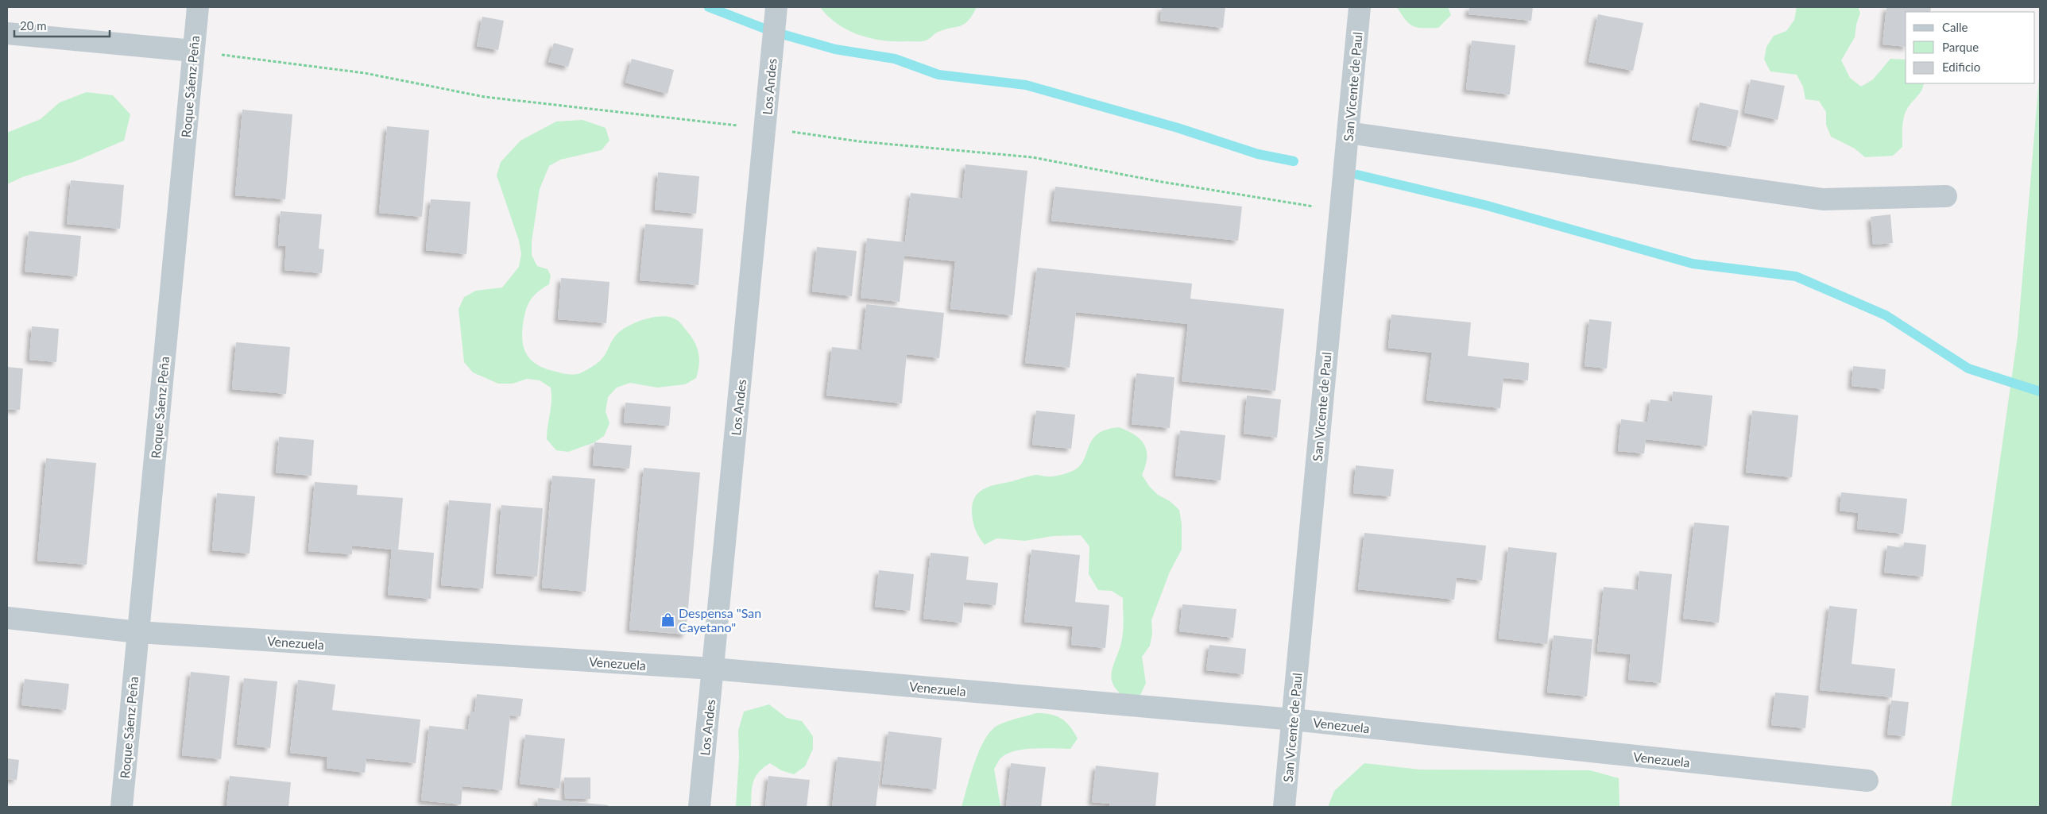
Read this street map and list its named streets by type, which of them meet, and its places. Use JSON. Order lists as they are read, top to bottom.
{
  "streets": {
    "street": [
      "Roque Sáenz Peña",
      "Los Andes",
      "San Vicente de Paul",
      "Venezuela"
    ]
  },
  "crossings": [
    ["Roque Sáenz Peña", "Venezuela"],
    ["Los Andes", "Venezuela"],
    ["San Vicente de Paul", "Venezuela"]
  ],
  "places": {
    "shop": ["Despensa \"San Cayetano\""]
  },
  "legend": ["Calle", "Parque", "Edificio"],
  "scale_bar": "20 m"
}
